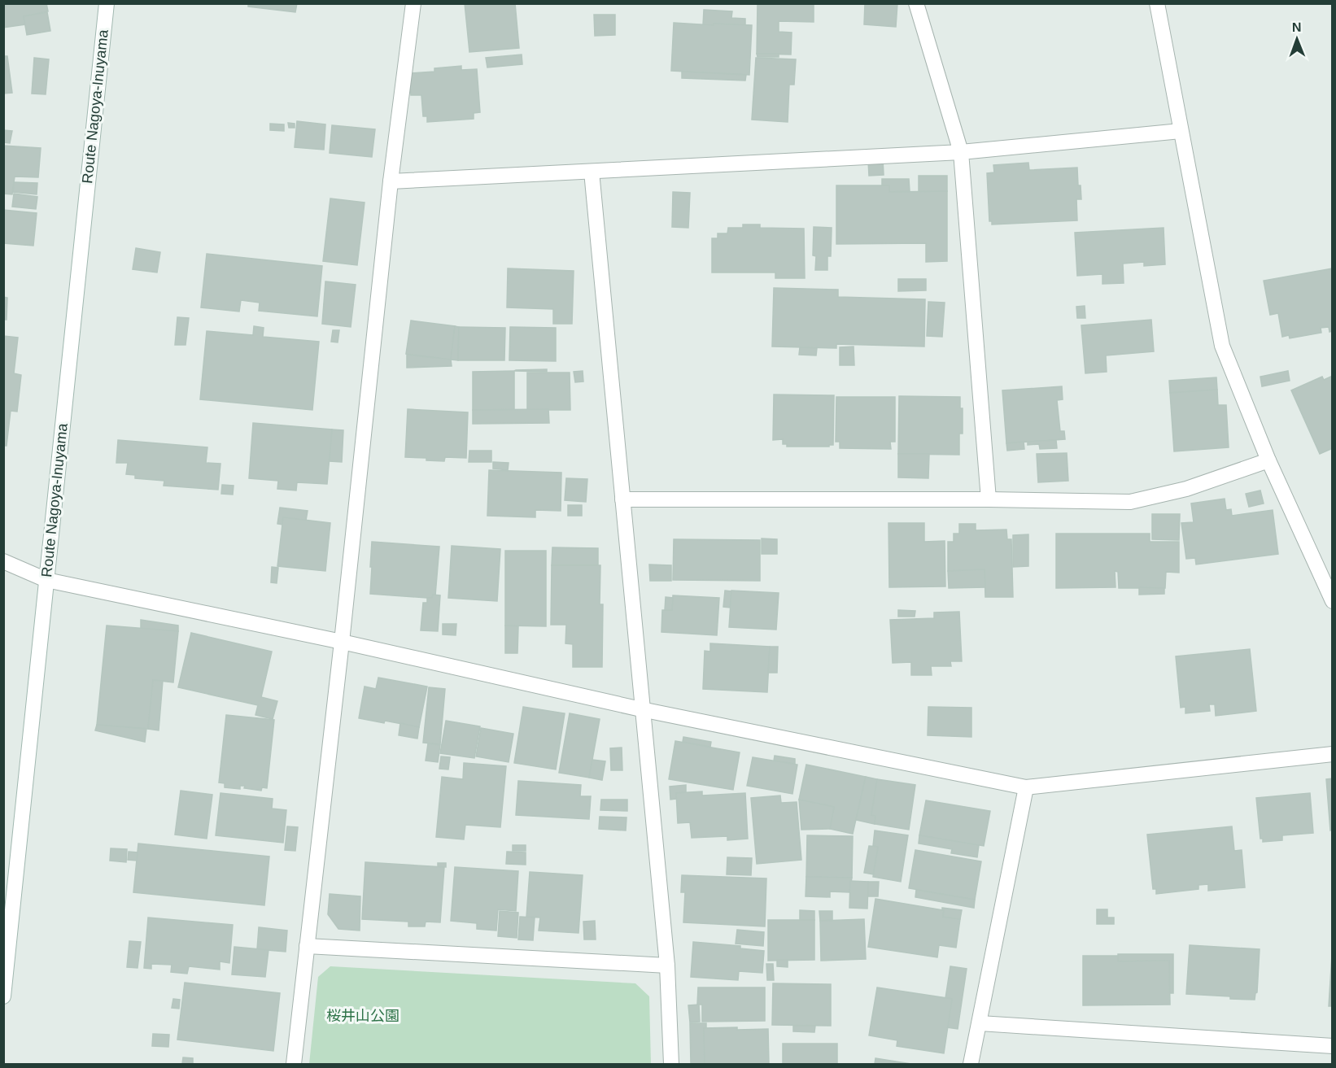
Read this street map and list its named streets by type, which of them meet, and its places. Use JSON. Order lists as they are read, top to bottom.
{
  "streets": {
    "street": ["Route Nagoya-Inuyama"]
  },
  "parks": ["桜井山公園"],
  "north": "top"
}
